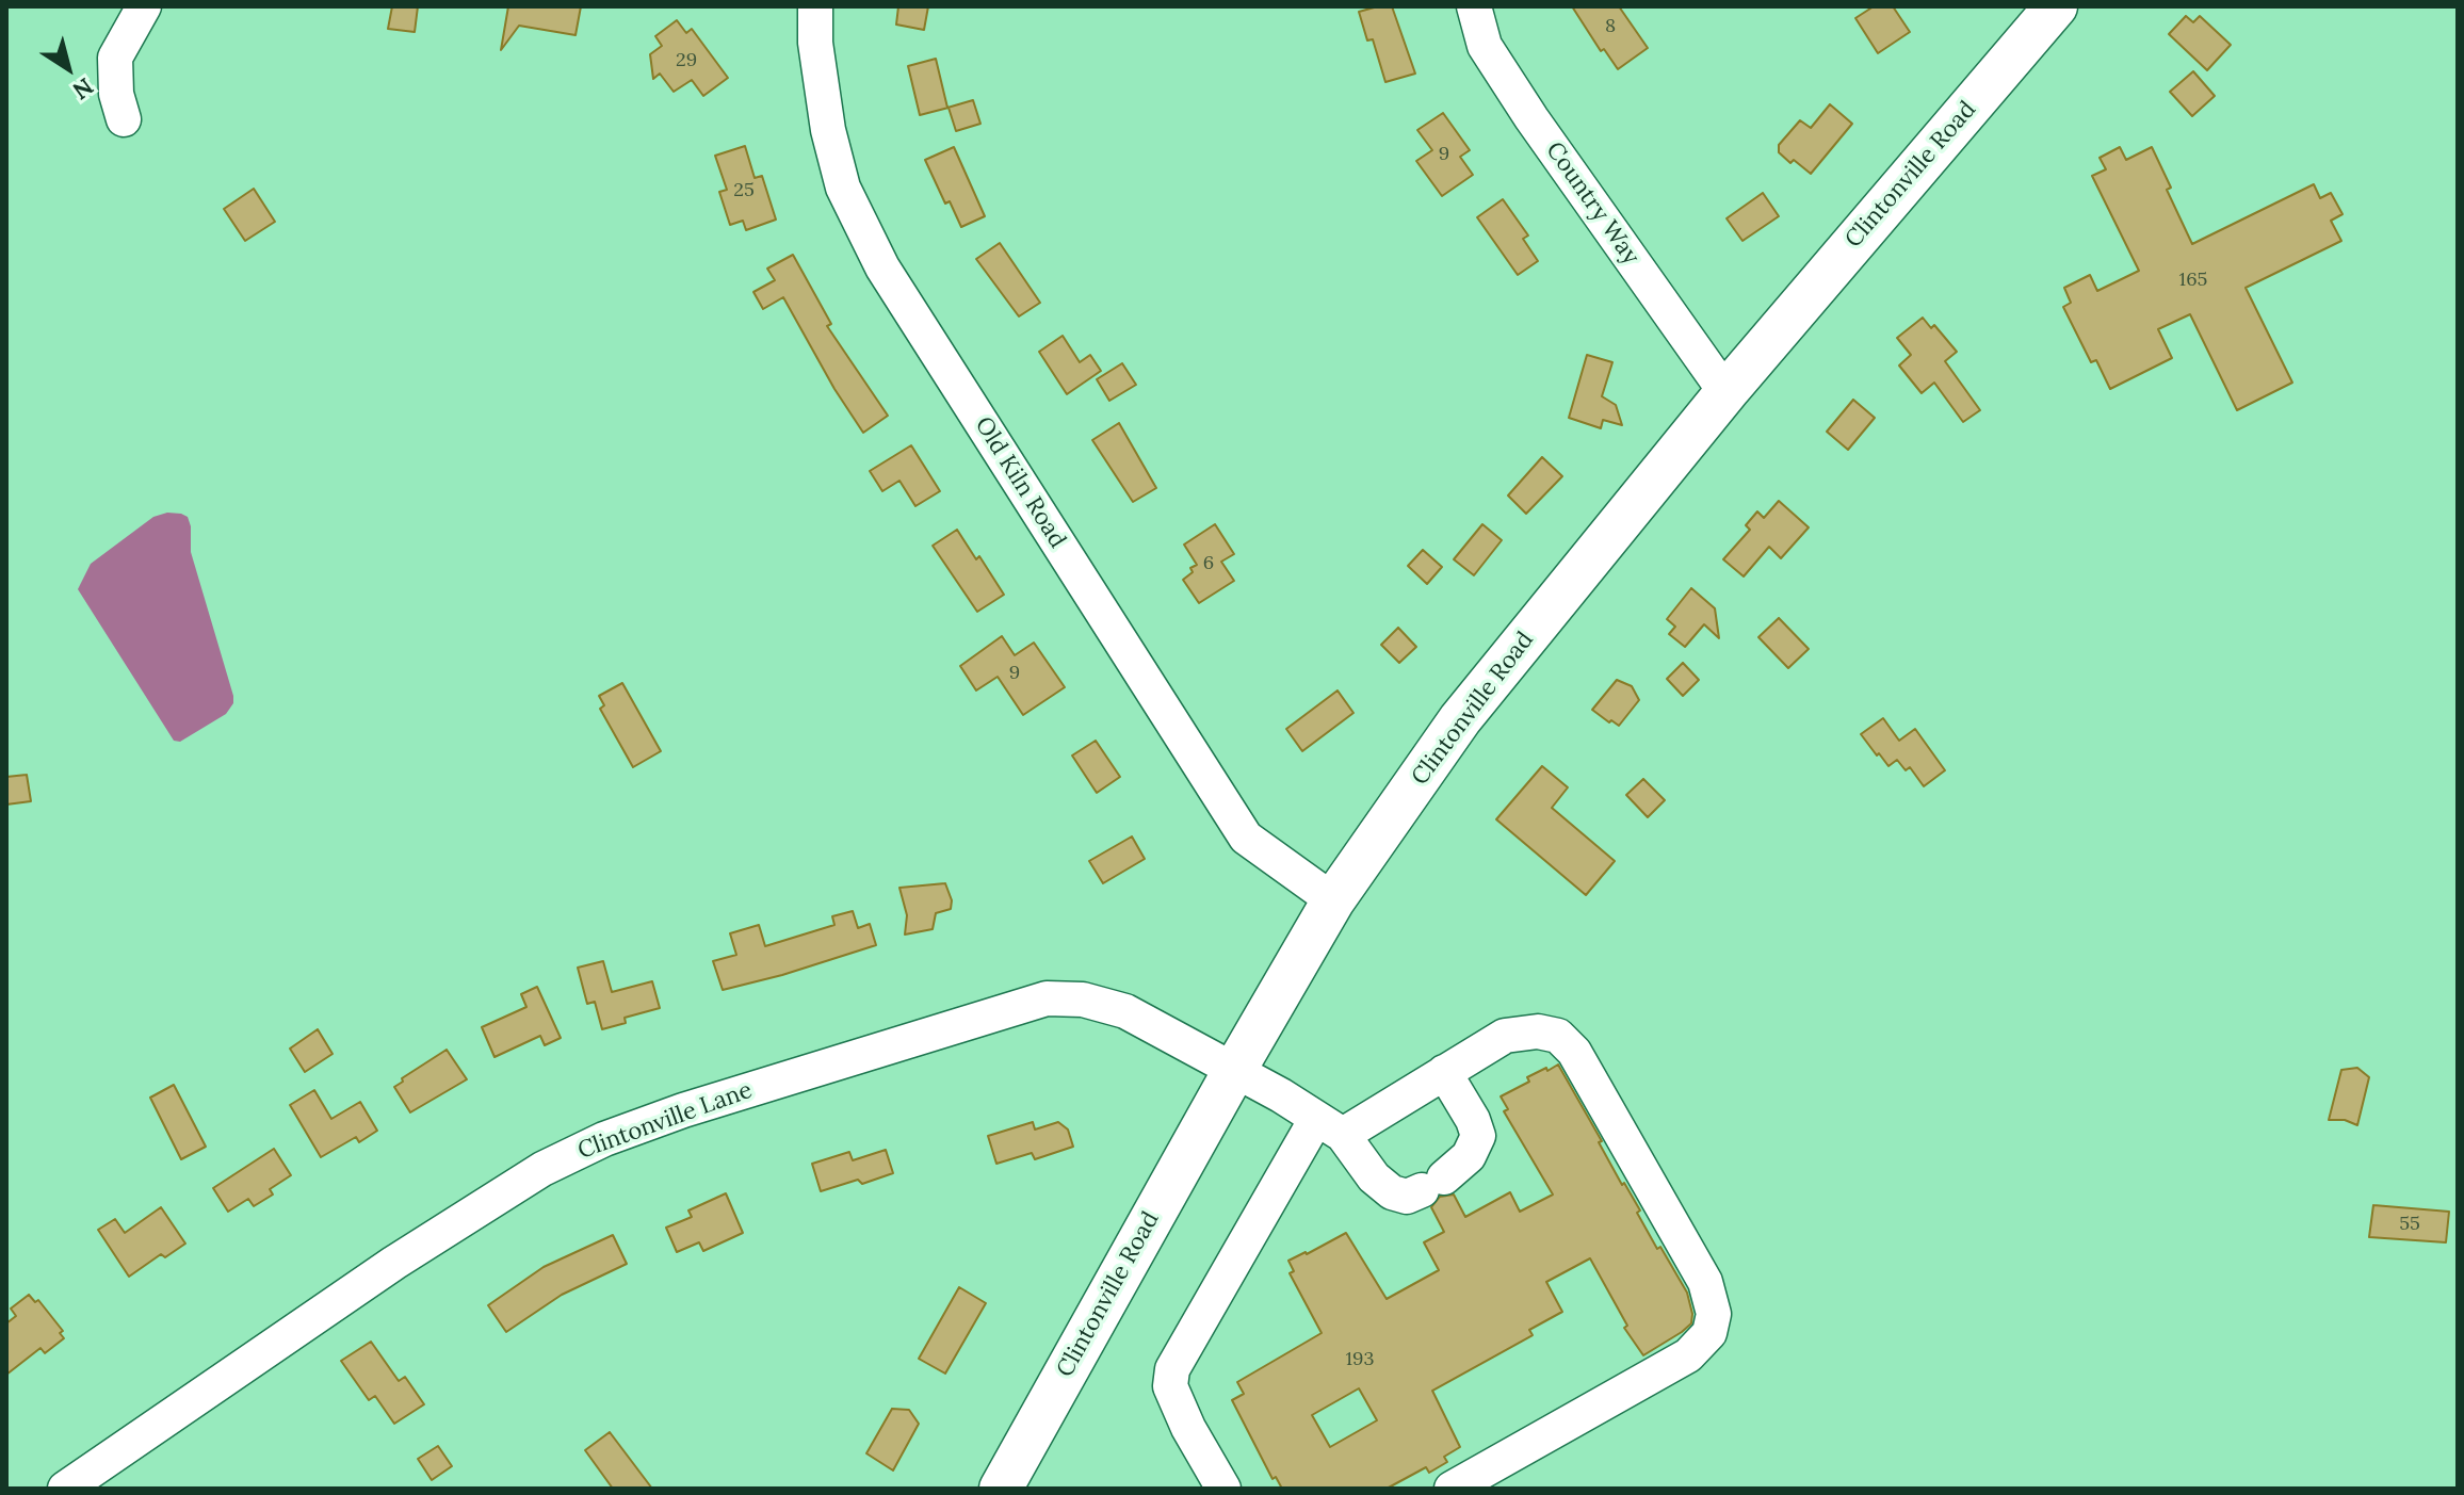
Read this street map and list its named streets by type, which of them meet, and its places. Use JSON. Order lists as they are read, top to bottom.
{
  "streets": {
    "main road": ["Clintonville Road"],
    "street": ["Country Way", "Old Kiln Road", "Clintonville Lane"]
  },
  "crossings": [
    ["Clintonville Road", "Country Way"],
    ["Clintonville Road", "Old Kiln Road"],
    ["Clintonville Road", "Clintonville Lane"]
  ],
  "house_numbers": [
    "8",
    "29",
    "9",
    "25",
    "165",
    "6",
    "9",
    "55",
    "193"
  ],
  "north": "bottom right"
}
